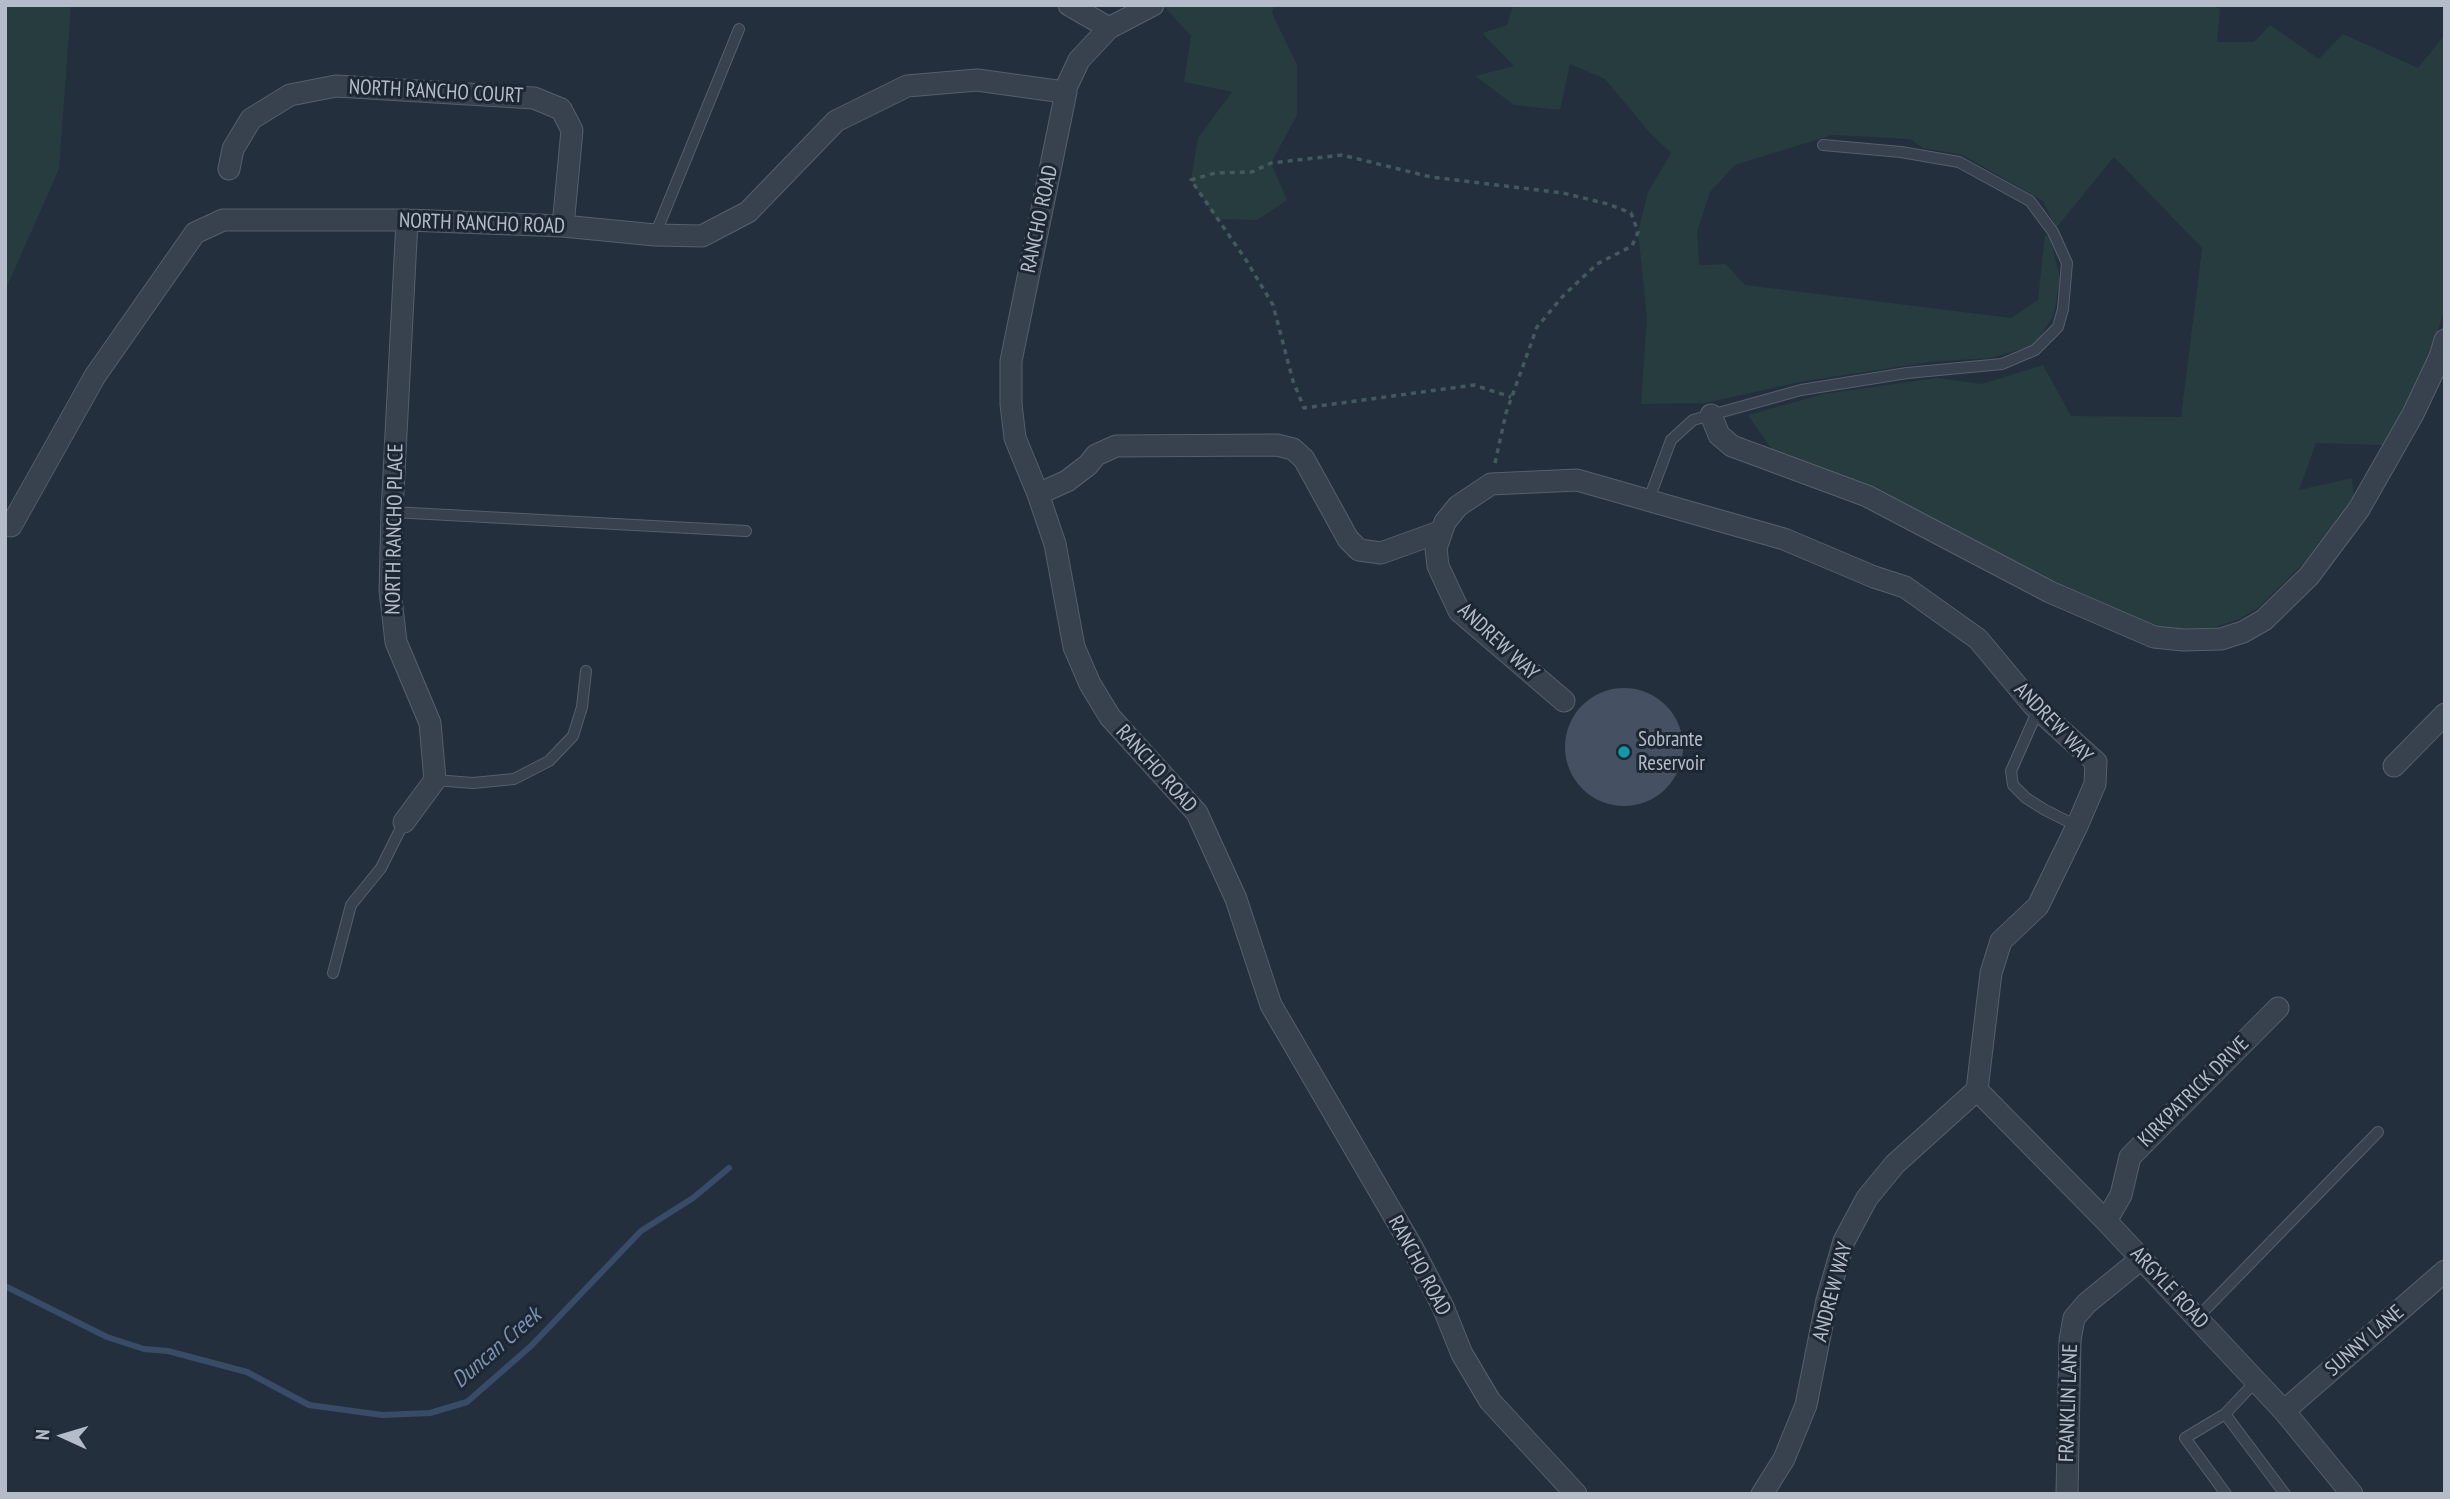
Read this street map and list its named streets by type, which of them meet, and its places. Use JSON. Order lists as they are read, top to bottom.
{
  "streets": {
    "street": [
      "NORTH RANCHO COURT",
      "RANCHO ROAD",
      "NORTH RANCHO ROAD",
      "NORTH RANCHO PLACE",
      "ANDREW WAY",
      "KIRKPATRICK DRIVE",
      "ARGYLE ROAD",
      "SUNNY LANE",
      "FRANKLIN LANE"
    ]
  },
  "crossings": [
    ["NORTH RANCHO COURT", "NORTH RANCHO ROAD"],
    ["RANCHO ROAD", "NORTH RANCHO ROAD"],
    ["NORTH RANCHO ROAD", "NORTH RANCHO PLACE"],
    ["ANDREW WAY", "ARGYLE ROAD"],
    ["KIRKPATRICK DRIVE", "ARGYLE ROAD"],
    ["ARGYLE ROAD", "SUNNY LANE"],
    ["ARGYLE ROAD", "FRANKLIN LANE"]
  ],
  "water": ["Duncan Creek"],
  "places": ["Sobrante Reservoir"],
  "north": "left"
}
